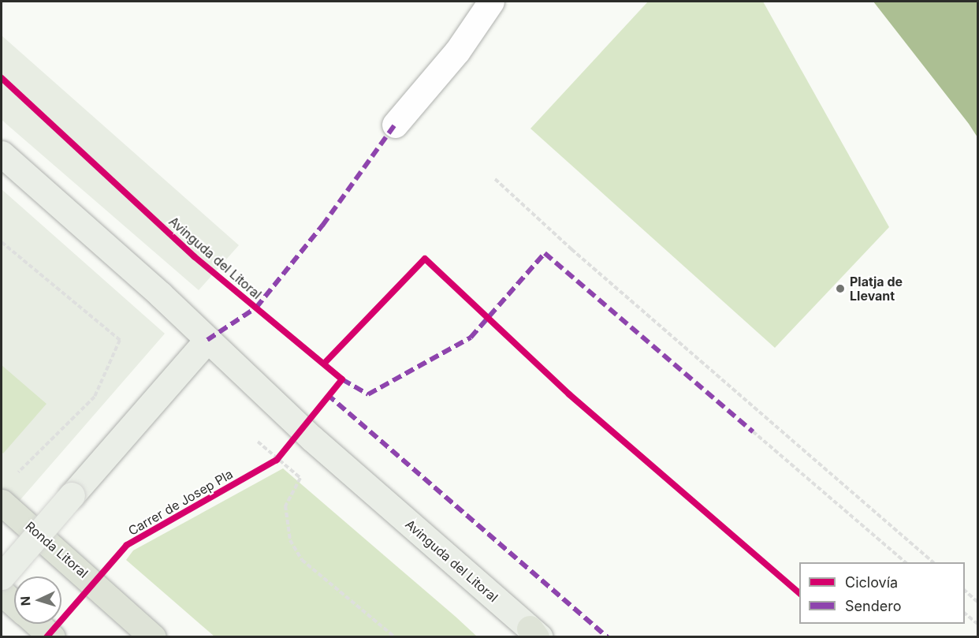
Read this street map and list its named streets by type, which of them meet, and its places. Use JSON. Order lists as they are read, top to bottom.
{
  "streets": {
    "highway": ["Ronda Litoral"],
    "main road": ["Avinguda del Litoral"],
    "cycle path": ["Carrer de Josep Pla"]
  },
  "places": ["Platja de Llevant"],
  "legend": ["Ciclovía", "Sendero"],
  "north": "left"
}
